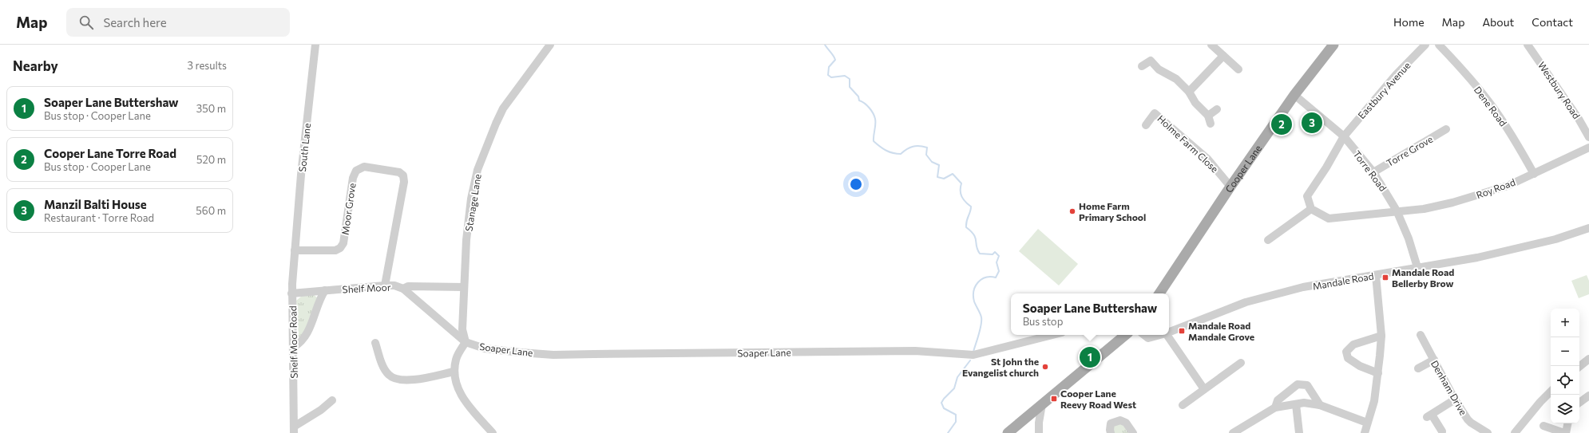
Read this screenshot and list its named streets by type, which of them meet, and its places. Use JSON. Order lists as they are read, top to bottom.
{
  "streets": {
    "main road": ["Cooper Lane"],
    "street": [
      "Eastbury Avenue",
      "Westbury Road",
      "Dene Road",
      "Holme Farm Close",
      "South Lane",
      "Torre Grove",
      "Torre Road",
      "Roy Road",
      "Stanage Lane",
      "Moor Grove",
      "Mandale Road",
      "Shelf Moor",
      "Shelf Moor Road",
      "Soaper Lane",
      "Denham Drive"
    ]
  },
  "crossings": [
    ["Eastbury Avenue", "Torre Road"],
    ["Eastbury Avenue", "Roy Road"],
    ["Dene Road", "Roy Road"],
    ["Holme Farm Close", "Cooper Lane"],
    ["South Lane", "Moor Grove"],
    ["South Lane", "Shelf Moor Road"],
    ["Torre Grove", "Torre Road"],
    ["Cooper Lane", "Torre Road"],
    ["Torre Road", "Roy Road"],
    ["Torre Road", "Mandale Road"],
    ["Stanage Lane", "Shelf Moor"],
    ["Stanage Lane", "Soaper Lane"],
    ["Moor Grove", "Shelf Moor"],
    ["Moor Grove", "Shelf Moor Road"],
    ["Shelf Moor", "Shelf Moor Road"]
  ],
  "places": {
    "other": ["Home Farm Primary School", "St John the Evangelist church"],
    "transit": ["Mandale Road Bellerby Brow", "Mandale Road Mandale Grove", "Cooper Lane Reevy Road West"]
  },
  "page": {
    "header": "Map",
    "search": "Search here",
    "nav": [
      "Home",
      "Map",
      "About",
      "Contact"
    ],
    "heading": ["Nearby", "3 results"],
    "list": [
      {
        "mark": "1",
        "name": "Soaper Lane Buttershaw",
        "note": "Bus stop · Cooper Lane",
        "value": "350 m"
      },
      {
        "mark": "2",
        "name": "Cooper Lane Torre Road",
        "note": "Bus stop · Cooper Lane",
        "value": "520 m"
      },
      {
        "mark": "3",
        "name": "Manzil Balti House",
        "note": "Restaurant · Torre Road",
        "value": "560 m"
      }
    ],
    "pins": ["3", "2", "1"],
    "popup": ["Soaper Lane Buttershaw", "Bus stop"],
    "map_buttons": ["+", "−"]
  }
}
